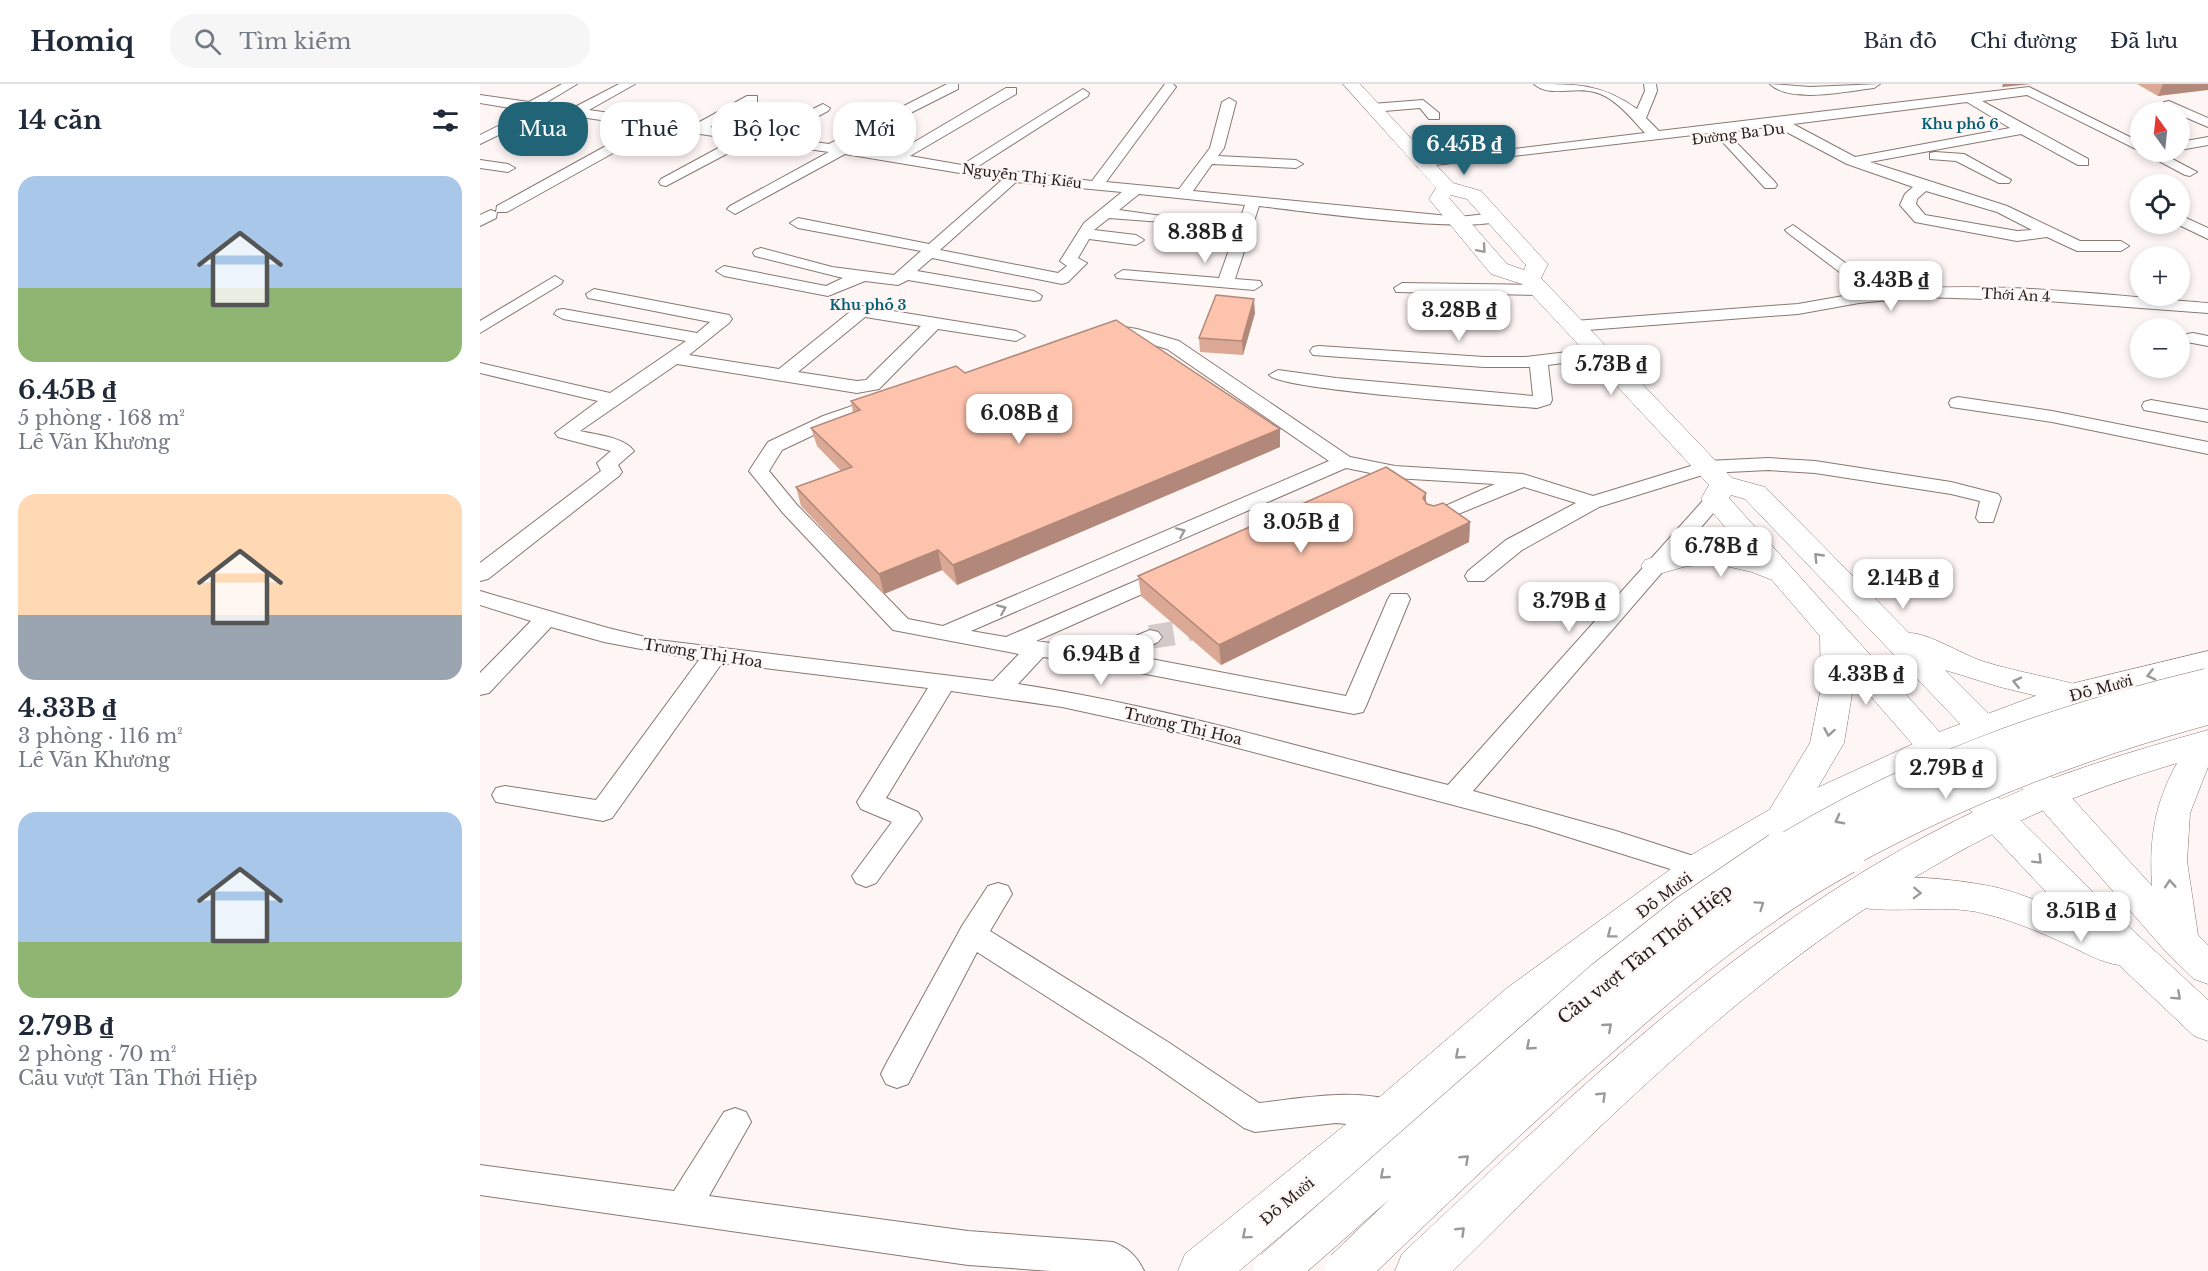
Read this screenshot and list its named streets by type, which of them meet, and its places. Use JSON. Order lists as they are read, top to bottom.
{
  "streets": {
    "highway": ["Đỗ Mười", "Cầu vượt Tân Thới Hiệp"],
    "street": [
      "Đường Ba Du",
      "Nguyễn Thị Kiểu",
      "Thới An 4",
      "Trương Thị Hoa"
    ]
  },
  "crossings": [
    ["Trương Thị Hoa", "Đỗ Mười"]
  ],
  "districts": ["Khu phố 6", "Khu phố 3"],
  "north": "top",
  "page": {
    "header": "Homiq",
    "search": "Tìm kiếm",
    "nav": ["Bản đồ", "Chỉ đường", "Đã lưu"],
    "heading": "14 căn",
    "map_buttons": ["+", "−"],
    "chip": [
      "Mua",
      "Thuê",
      "Bộ lọc",
      "Mới"
    ],
    "price": [
      "6.45B ₫",
      "8.38B ₫",
      "3.43B ₫",
      "3.28B ₫",
      "5.73B ₫",
      "6.08B ₫",
      "3.05B ₫",
      "6.78B ₫",
      "2.14B ₫",
      "3.79B ₫",
      "6.94B ₫",
      "4.33B ₫",
      "2.79B ₫",
      "3.51B ₫"
    ],
    "list": [
      {
        "name": "6.45B ₫",
        "note": "5 phòng · 168 m² · Lê Văn Khương"
      },
      {
        "name": "4.33B ₫",
        "note": "3 phòng · 116 m² · Lê Văn Khương"
      },
      {
        "name": "2.79B ₫",
        "note": "2 phòng · 70 m² · Cầu vượt Tân Thới Hiệp"
      }
    ]
  }
}
